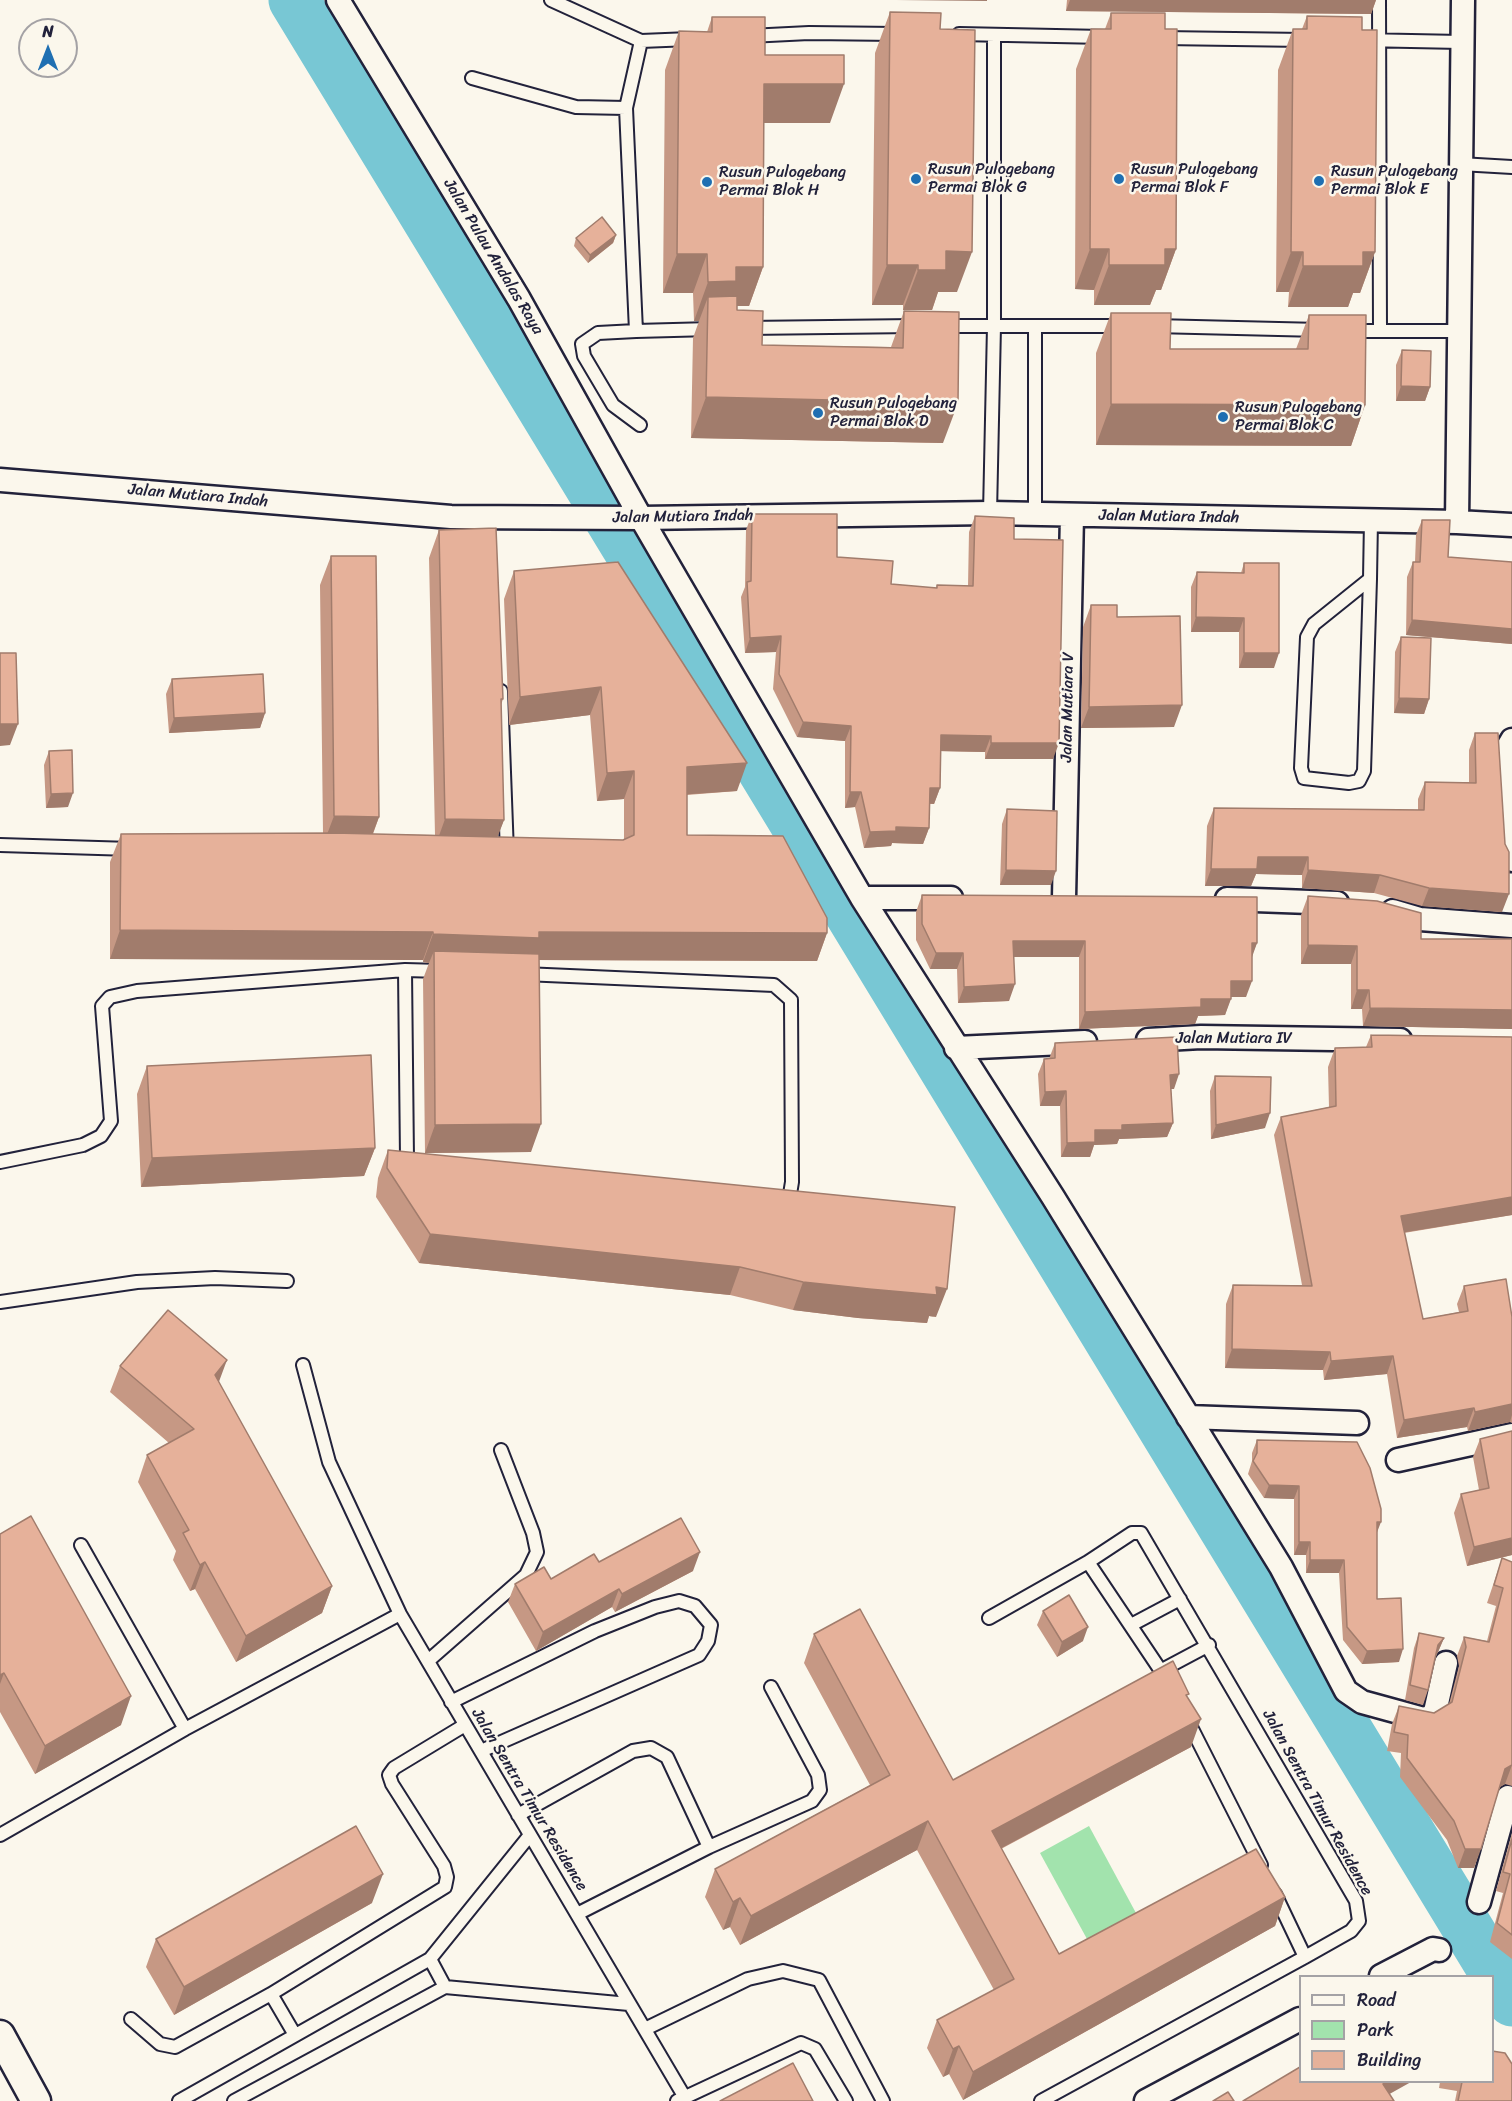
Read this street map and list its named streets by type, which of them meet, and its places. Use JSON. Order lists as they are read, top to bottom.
{
  "streets": {
    "street": [
      "Jalan Pulau Andalas Raya",
      "Jalan Mutiara Indah",
      "Jalan Mutiara V",
      "Jalan Mutiara IV"
    ],
    "lane": ["Jalan Sentra Timur Residence"]
  },
  "crossings": [
    ["Jalan Pulau Andalas Raya", "Jalan Mutiara Indah"],
    ["Jalan Mutiara Indah", "Jalan Mutiara V"]
  ],
  "places": [
    "Rusun Pulogebang Permai Blok G",
    "Rusun Pulogebang Permai Blok F",
    "Rusun Pulogebang Permai Blok E",
    "Rusun Pulogebang Permai Blok H",
    "Rusun Pulogebang Permai Blok D",
    "Rusun Pulogebang Permai Blok C"
  ],
  "legend": ["Road", "Park", "Building"],
  "north": "top"
}
